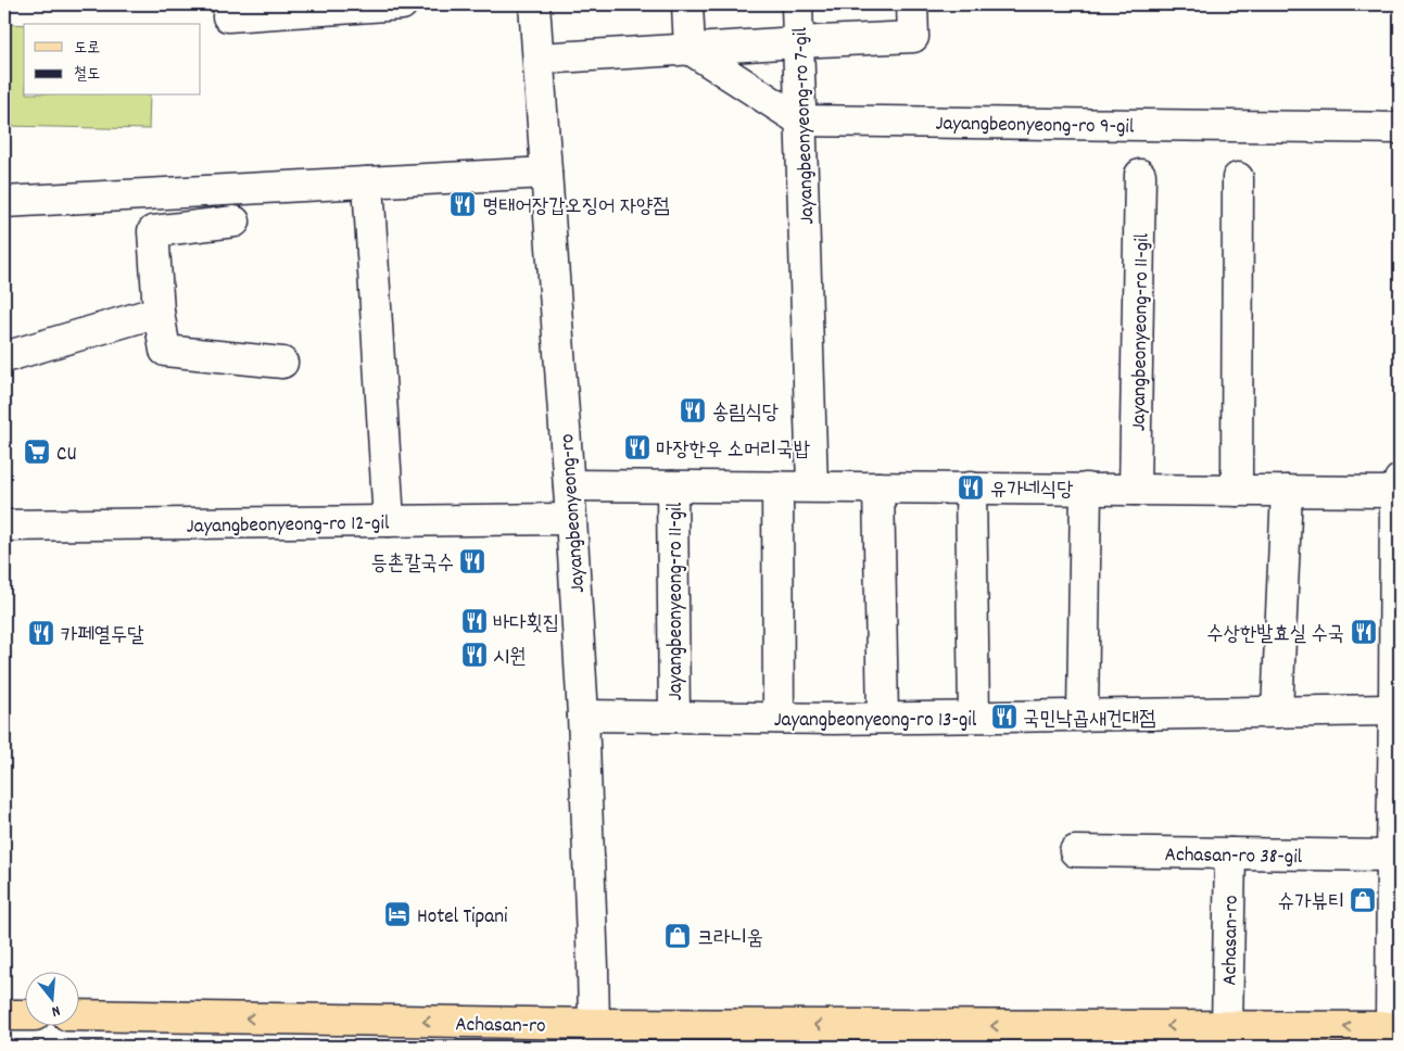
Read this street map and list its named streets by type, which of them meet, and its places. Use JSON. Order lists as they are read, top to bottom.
{
  "streets": {
    "main road": ["Achasan-ro"],
    "street": [
      "Jayangbeonyeong-ro 9-gil",
      "Jayangbeonyeong-ro 7-gil",
      "Jayangbeonyeong-ro 11-gil",
      "Jayangbeonyeong-ro",
      "Jayangbeonyeong-ro 12-gil",
      "Jayangbeonyeong-ro 13-gil",
      "Achasan-ro 38-gil"
    ]
  },
  "crossings": [
    ["Jayangbeonyeong-ro 9-gil", "Jayangbeonyeong-ro 7-gil"],
    ["Jayangbeonyeong-ro 7-gil", "Jayangbeonyeong-ro 11-gil"],
    ["Jayangbeonyeong-ro 11-gil", "Jayangbeonyeong-ro"],
    ["Jayangbeonyeong-ro 11-gil", "Jayangbeonyeong-ro 13-gil"],
    ["Jayangbeonyeong-ro", "Jayangbeonyeong-ro 12-gil"],
    ["Jayangbeonyeong-ro", "Jayangbeonyeong-ro 13-gil"],
    ["Jayangbeonyeong-ro", "Achasan-ro"],
    ["Achasan-ro 38-gil", "Achasan-ro"]
  ],
  "one_way": ["Achasan-ro"],
  "places": {
    "restaurant": [
      "명태어장갑오징어 자양점",
      "송림식당",
      "마장한우 소머리국밥",
      "유가네식당",
      "등촌칼국수",
      "바다횟집",
      "수상한발효실 수국",
      "카페열두달",
      "시원",
      "국민낙곱새건대점"
    ],
    "supermarket": ["CU"],
    "shop": ["슈가뷰티", "크라니움"],
    "hotel": ["Hotel Tipani"]
  },
  "legend": ["도로", "철도"],
  "north": "bottom"
}
